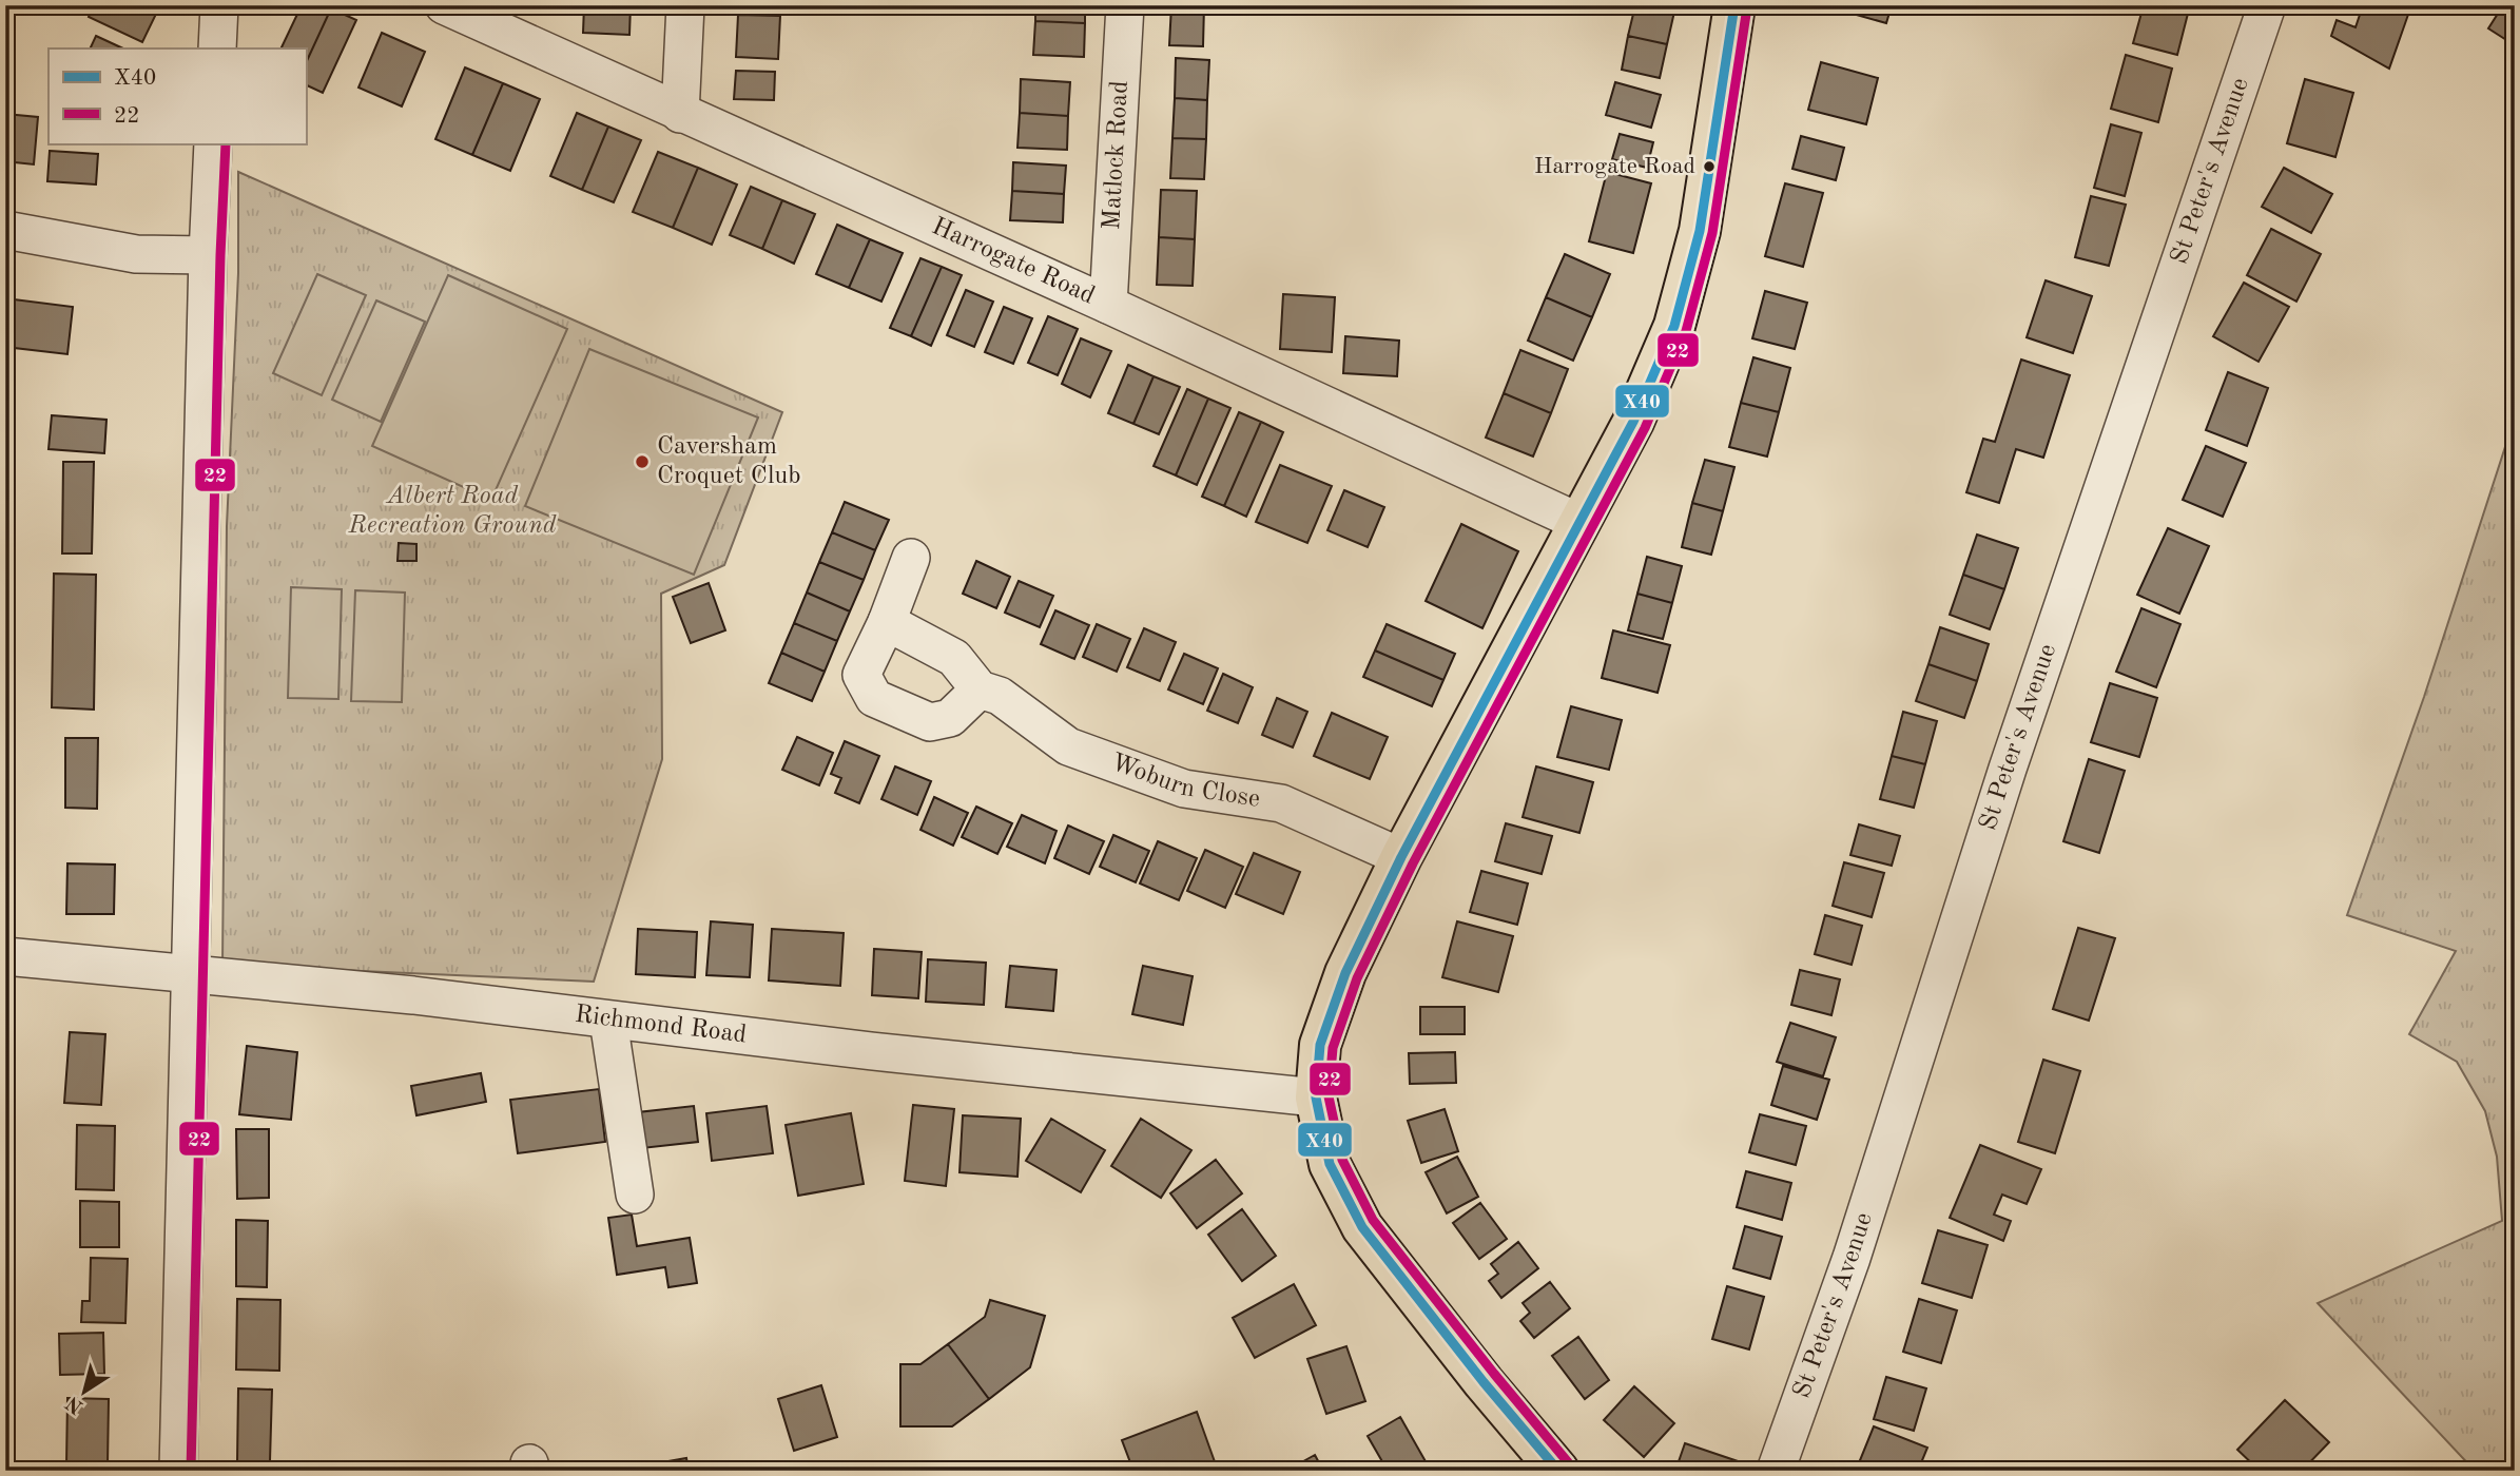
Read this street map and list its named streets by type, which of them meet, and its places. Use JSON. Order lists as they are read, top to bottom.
{
  "streets": {
    "street": [
      "Matlock Road",
      "St Peter's Avenue",
      "Harrogate Road",
      "Woburn Close",
      "Richmond Road"
    ]
  },
  "crossings": [
    ["Matlock Road", "Harrogate Road"]
  ],
  "parks": ["Albert Road Recreation Ground"],
  "places": ["Harrogate Road", "Caversham Croquet Club"],
  "lines": ["transit line X40", "transit line 22"],
  "legend": ["X40", "22"],
  "north": "bottom left"
}
